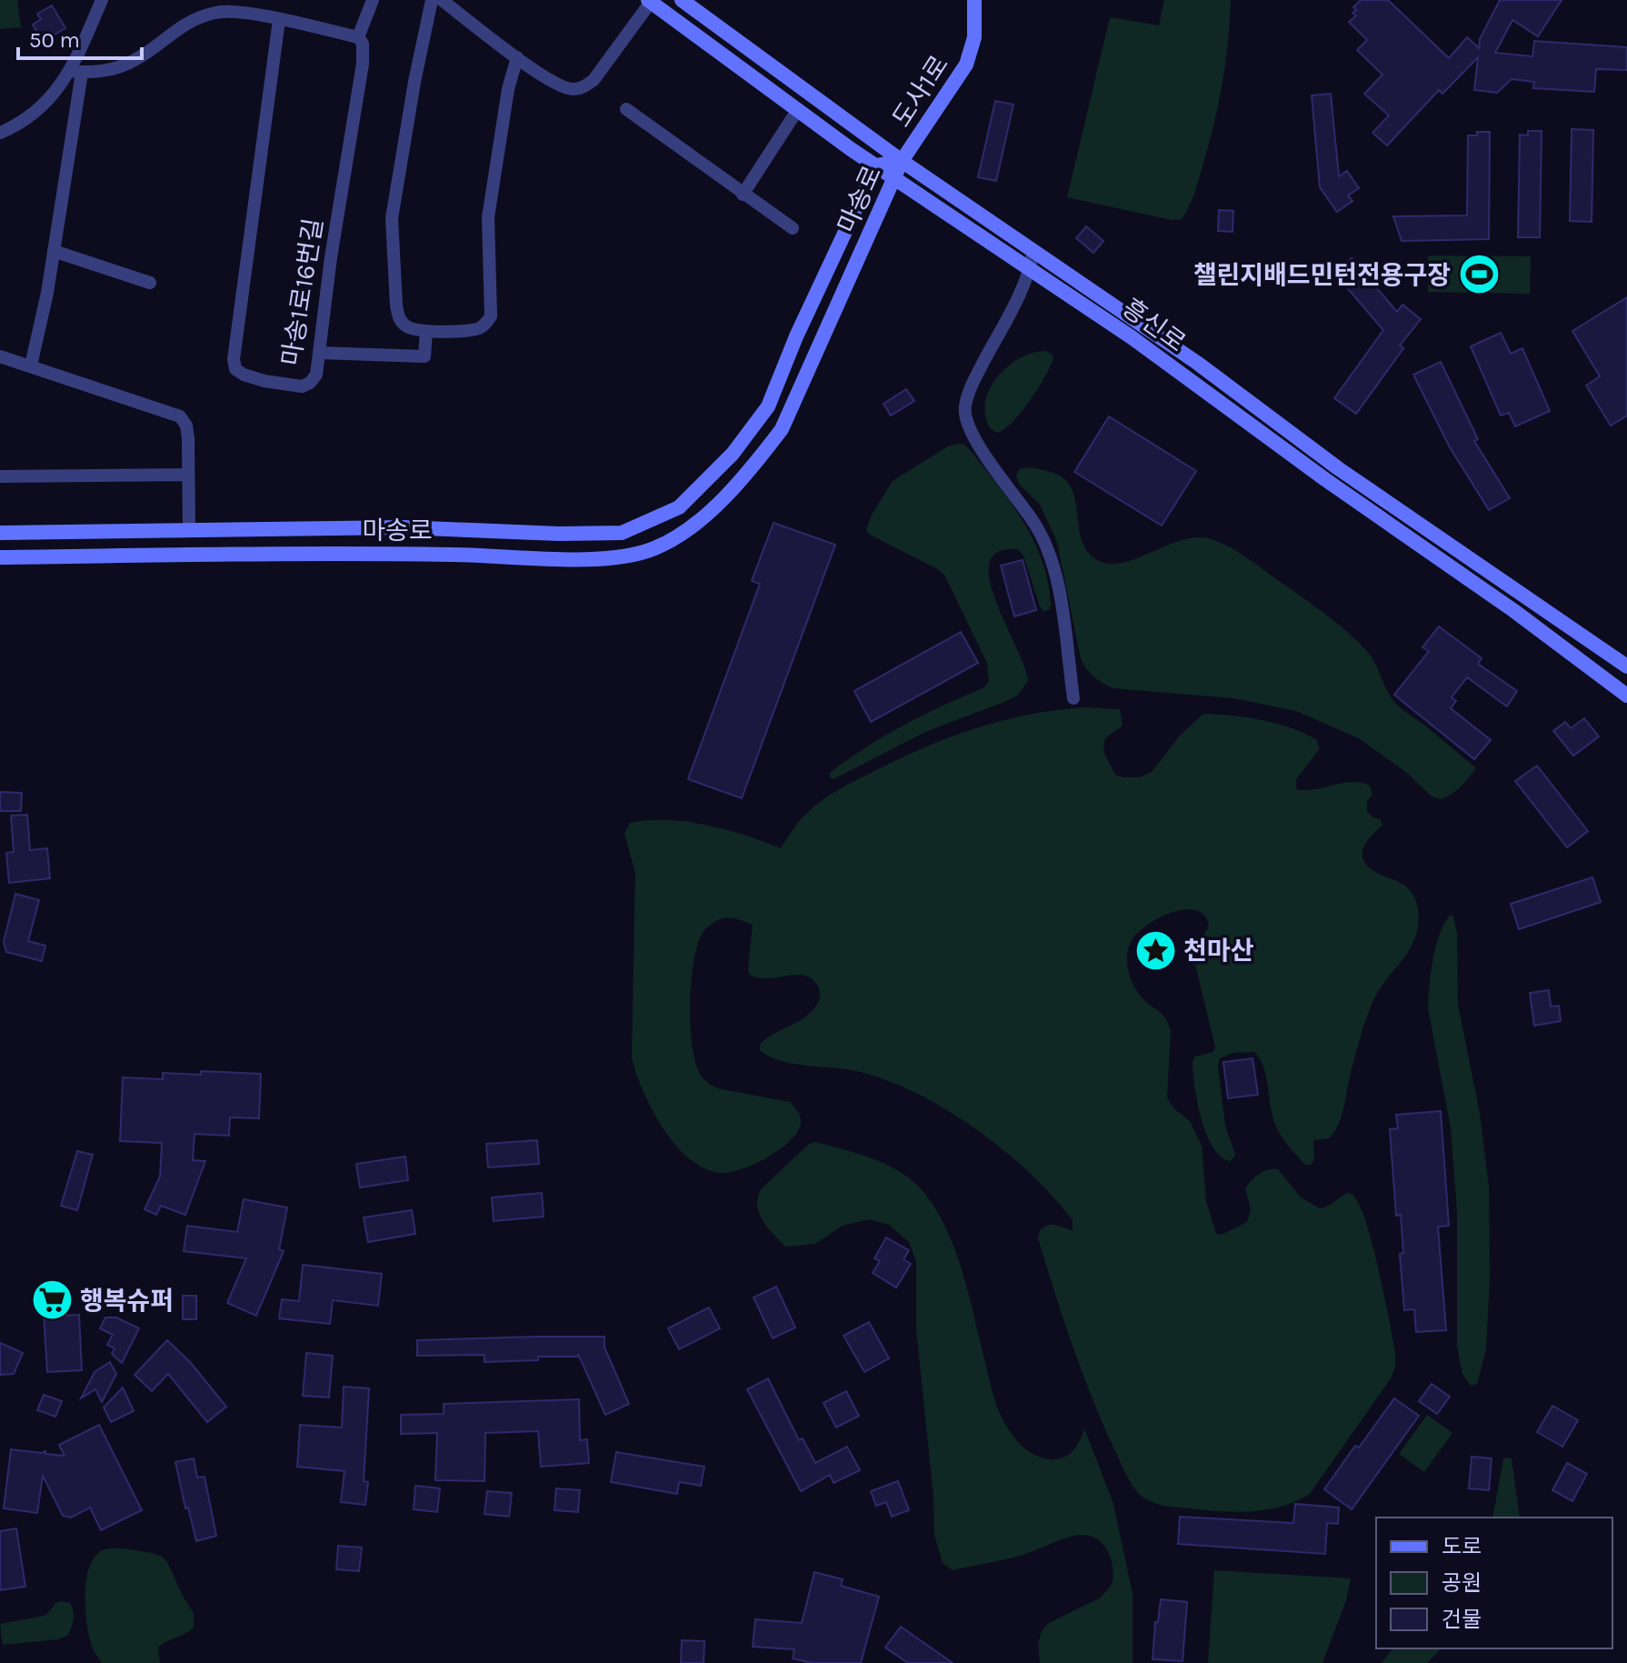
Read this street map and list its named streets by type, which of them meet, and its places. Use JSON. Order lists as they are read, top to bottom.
{
  "streets": {
    "street": [
      "도사1로",
      "마송로",
      "마송1로16번길",
      "흥신로"
    ]
  },
  "crossings": [
    ["도사1로", "마송로"],
    ["도사1로", "흥신로"],
    ["마송로", "흥신로"]
  ],
  "places": {
    "sports": ["챌린지배드민턴전용구장"],
    "place": ["천마산"],
    "supermarket": ["행복슈퍼"]
  },
  "legend": ["도로", "공원", "건물"],
  "scale_bar": "50 m"
}
